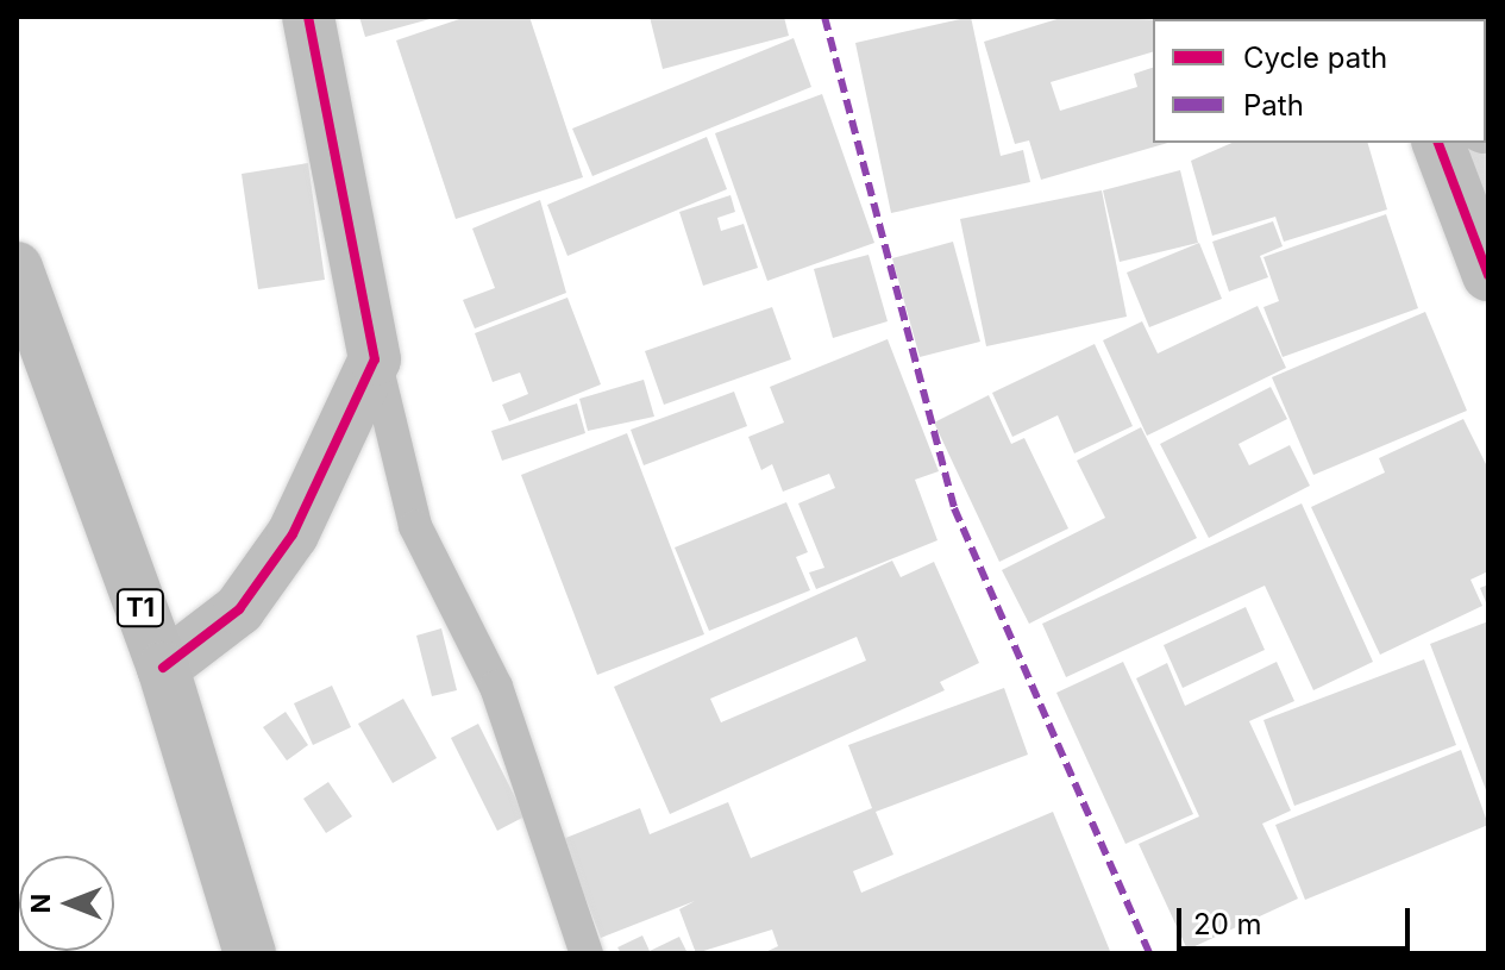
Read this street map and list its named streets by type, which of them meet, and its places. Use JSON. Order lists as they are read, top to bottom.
{
  "streets": {
    "highway": ["T1"]
  },
  "legend": ["Cycle path", "Path"],
  "scale_bar": "20 m",
  "north": "left"
}
